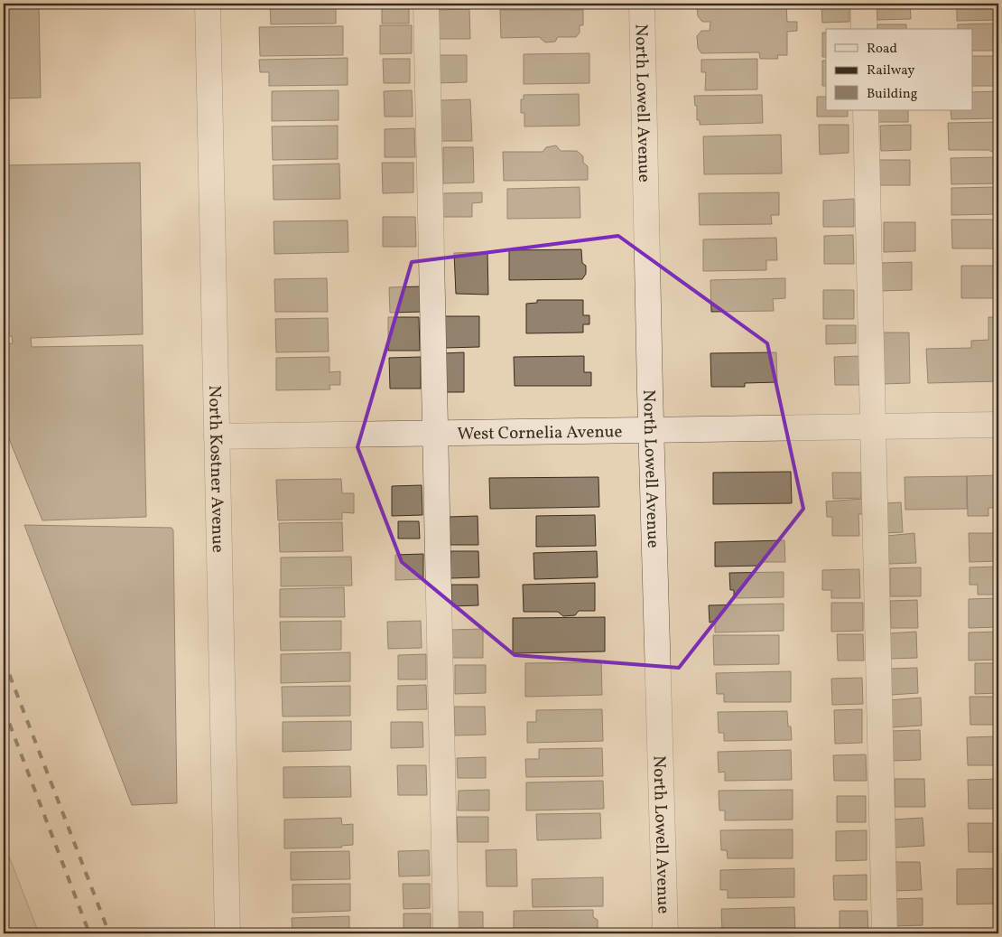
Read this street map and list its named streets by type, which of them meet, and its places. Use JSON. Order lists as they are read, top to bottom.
{
  "streets": {
    "street": ["North Lowell Avenue", "West Cornelia Avenue", "North Kostner Avenue"]
  },
  "crossings": [
    ["North Lowell Avenue", "West Cornelia Avenue"],
    ["West Cornelia Avenue", "North Kostner Avenue"]
  ],
  "legend": ["Road", "Railway", "Building"]
}
